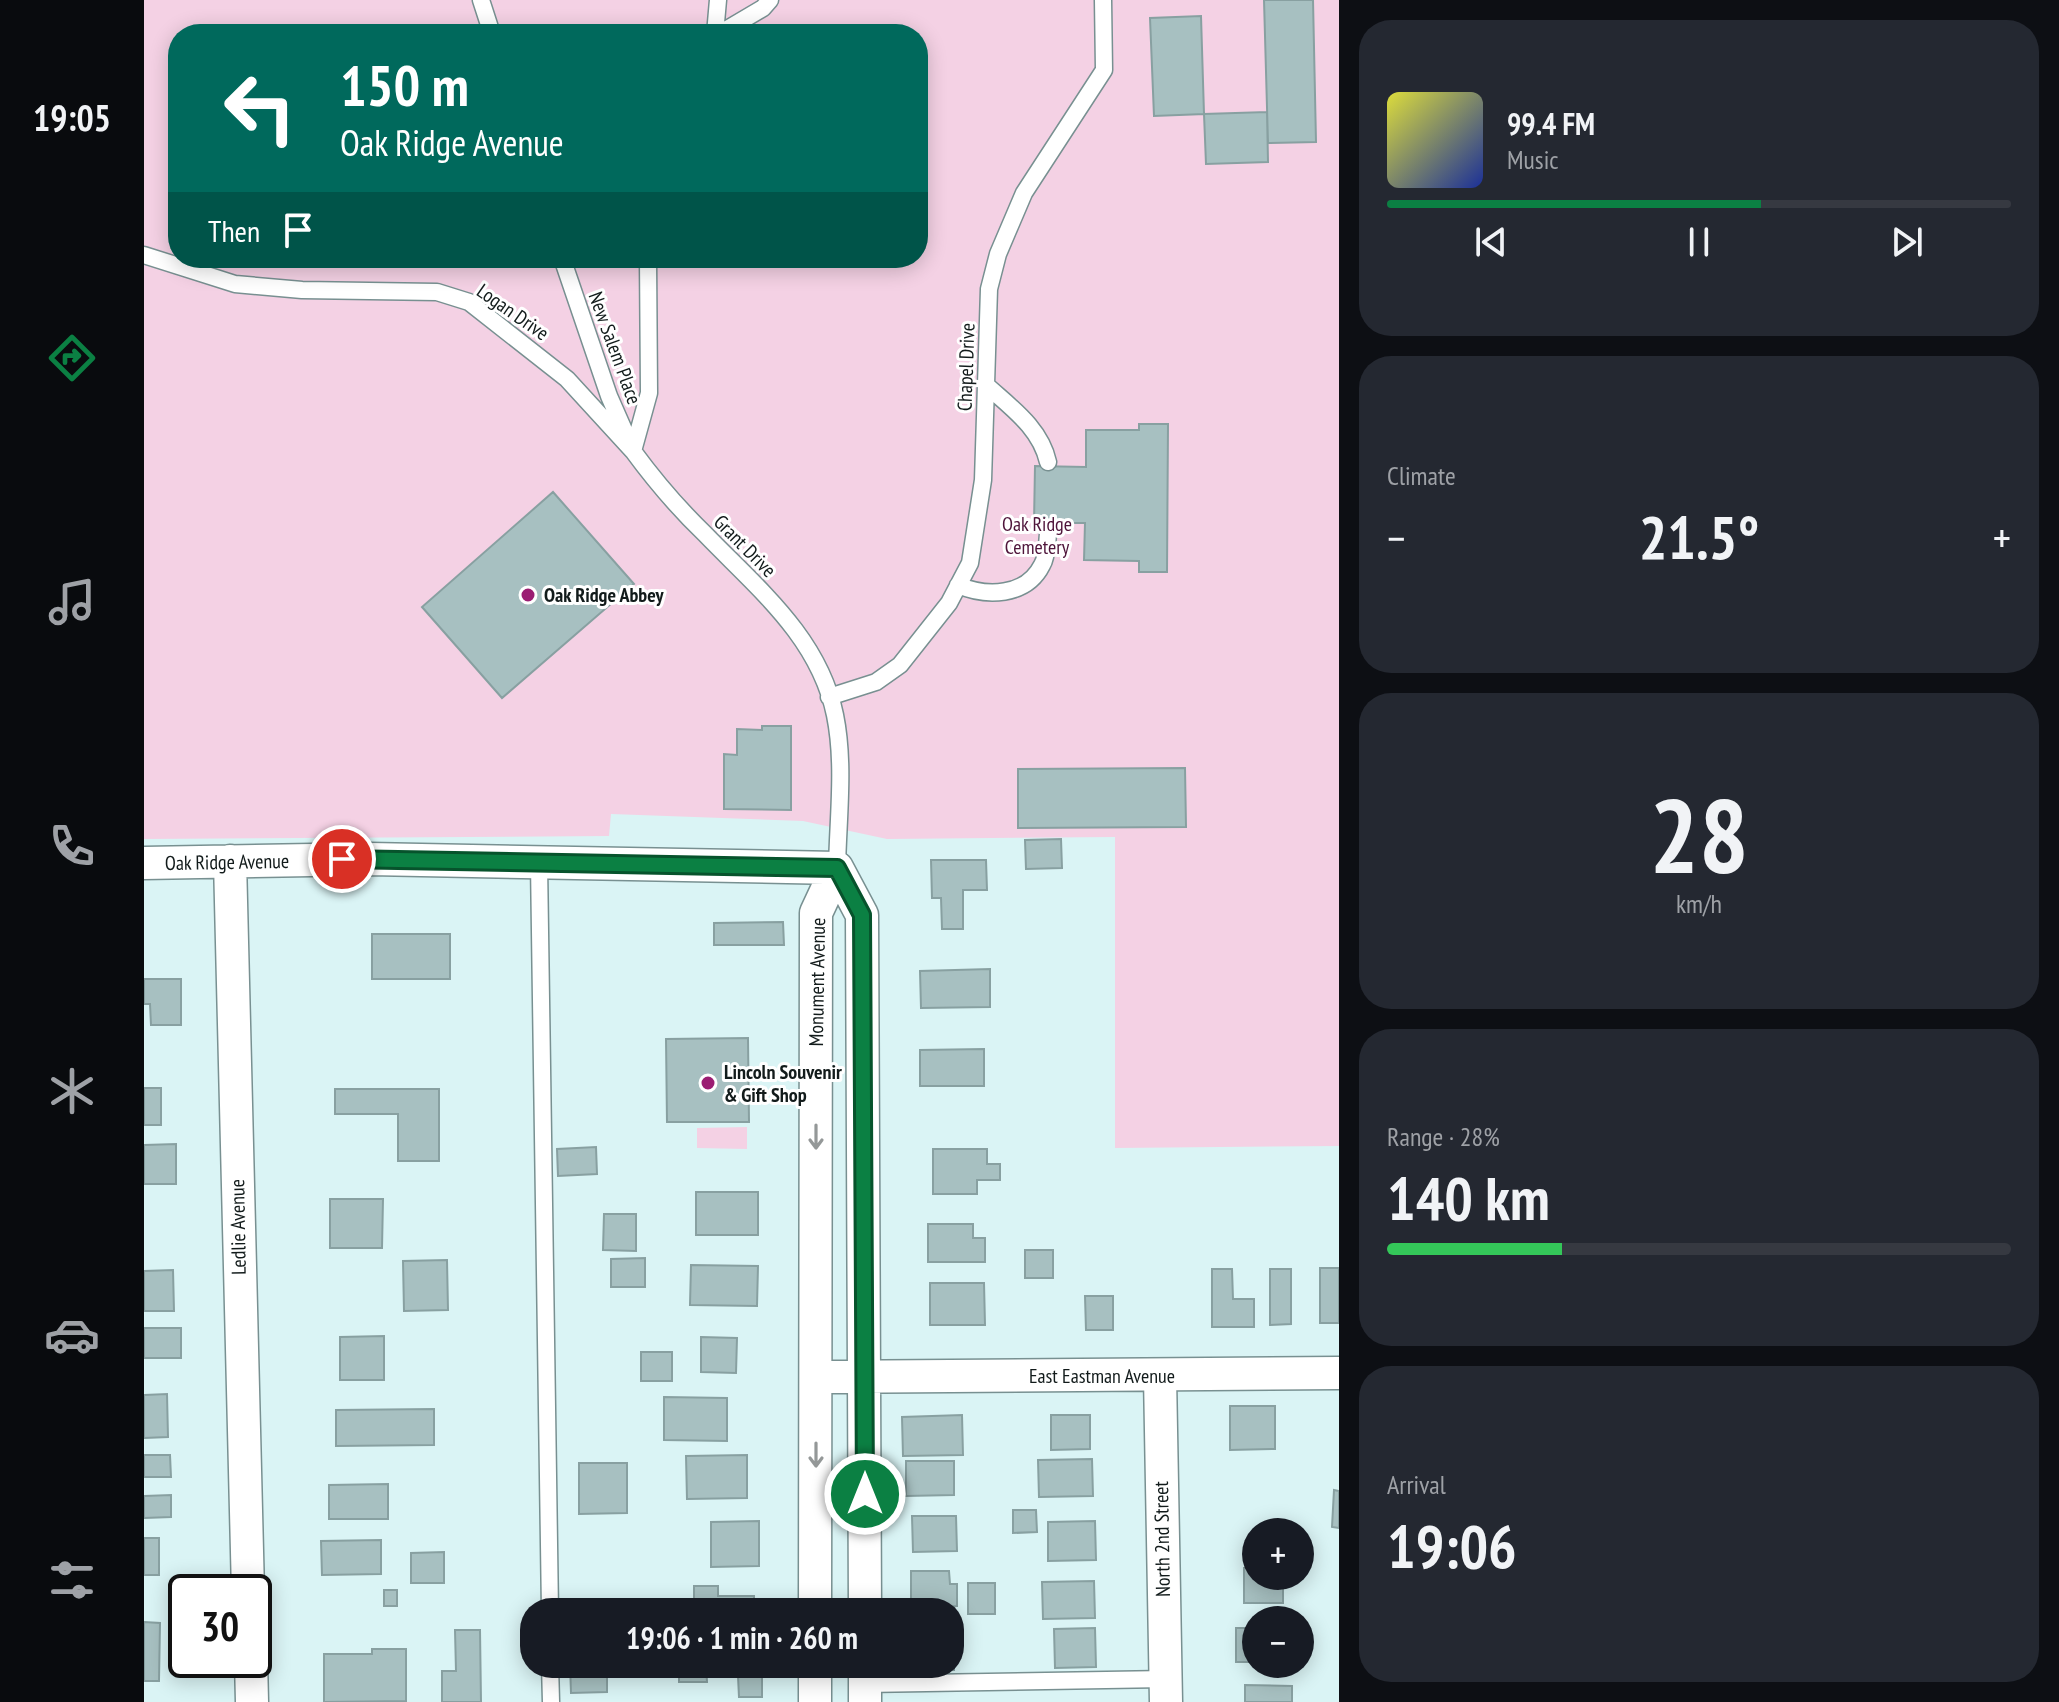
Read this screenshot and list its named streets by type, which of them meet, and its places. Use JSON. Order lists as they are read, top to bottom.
{
  "streets": {
    "street": [
      "Oak Ridge Avenue",
      "Monument Avenue",
      "Ledlie Avenue",
      "East Eastman Avenue",
      "North 2nd Street"
    ],
    "lane": [
      "Logan Drive",
      "New Salem Place",
      "Chapel Drive",
      "Grant Drive"
    ]
  },
  "crossings": [
    ["Logan Drive", "New Salem Place"],
    ["Logan Drive", "Grant Drive"],
    ["New Salem Place", "Grant Drive"],
    ["Chapel Drive", "Grant Drive"],
    ["Grant Drive", "Oak Ridge Avenue"],
    ["Grant Drive", "Monument Avenue"],
    ["Oak Ridge Avenue", "Monument Avenue"],
    ["Oak Ridge Avenue", "Ledlie Avenue"],
    ["Monument Avenue", "East Eastman Avenue"],
    ["East Eastman Avenue", "North 2nd Street"]
  ],
  "parks": ["Oak Ridge Cemetery"],
  "places": ["Oak Ridge Abbey", "Lincoln Souvenir & Gift Shop"],
  "page": {
    "tabs": "19:05",
    "turn": ["150 m", "Oak Ridge Avenue"],
    "song": ["99.4 FM", "Music"],
    "then": "Then",
    "tile": [
      "Climate",
      ["28", "km/h"],
      ["Range · 28%", "140 km"],
      ["Arrival", "19:06"]
    ],
    "heat": ["−", "21.5°", "+"],
    "map_buttons": ["+", "−"],
    "limit": "30",
    "trip": "19:06 · 1 min · 260 m"
  }
}
